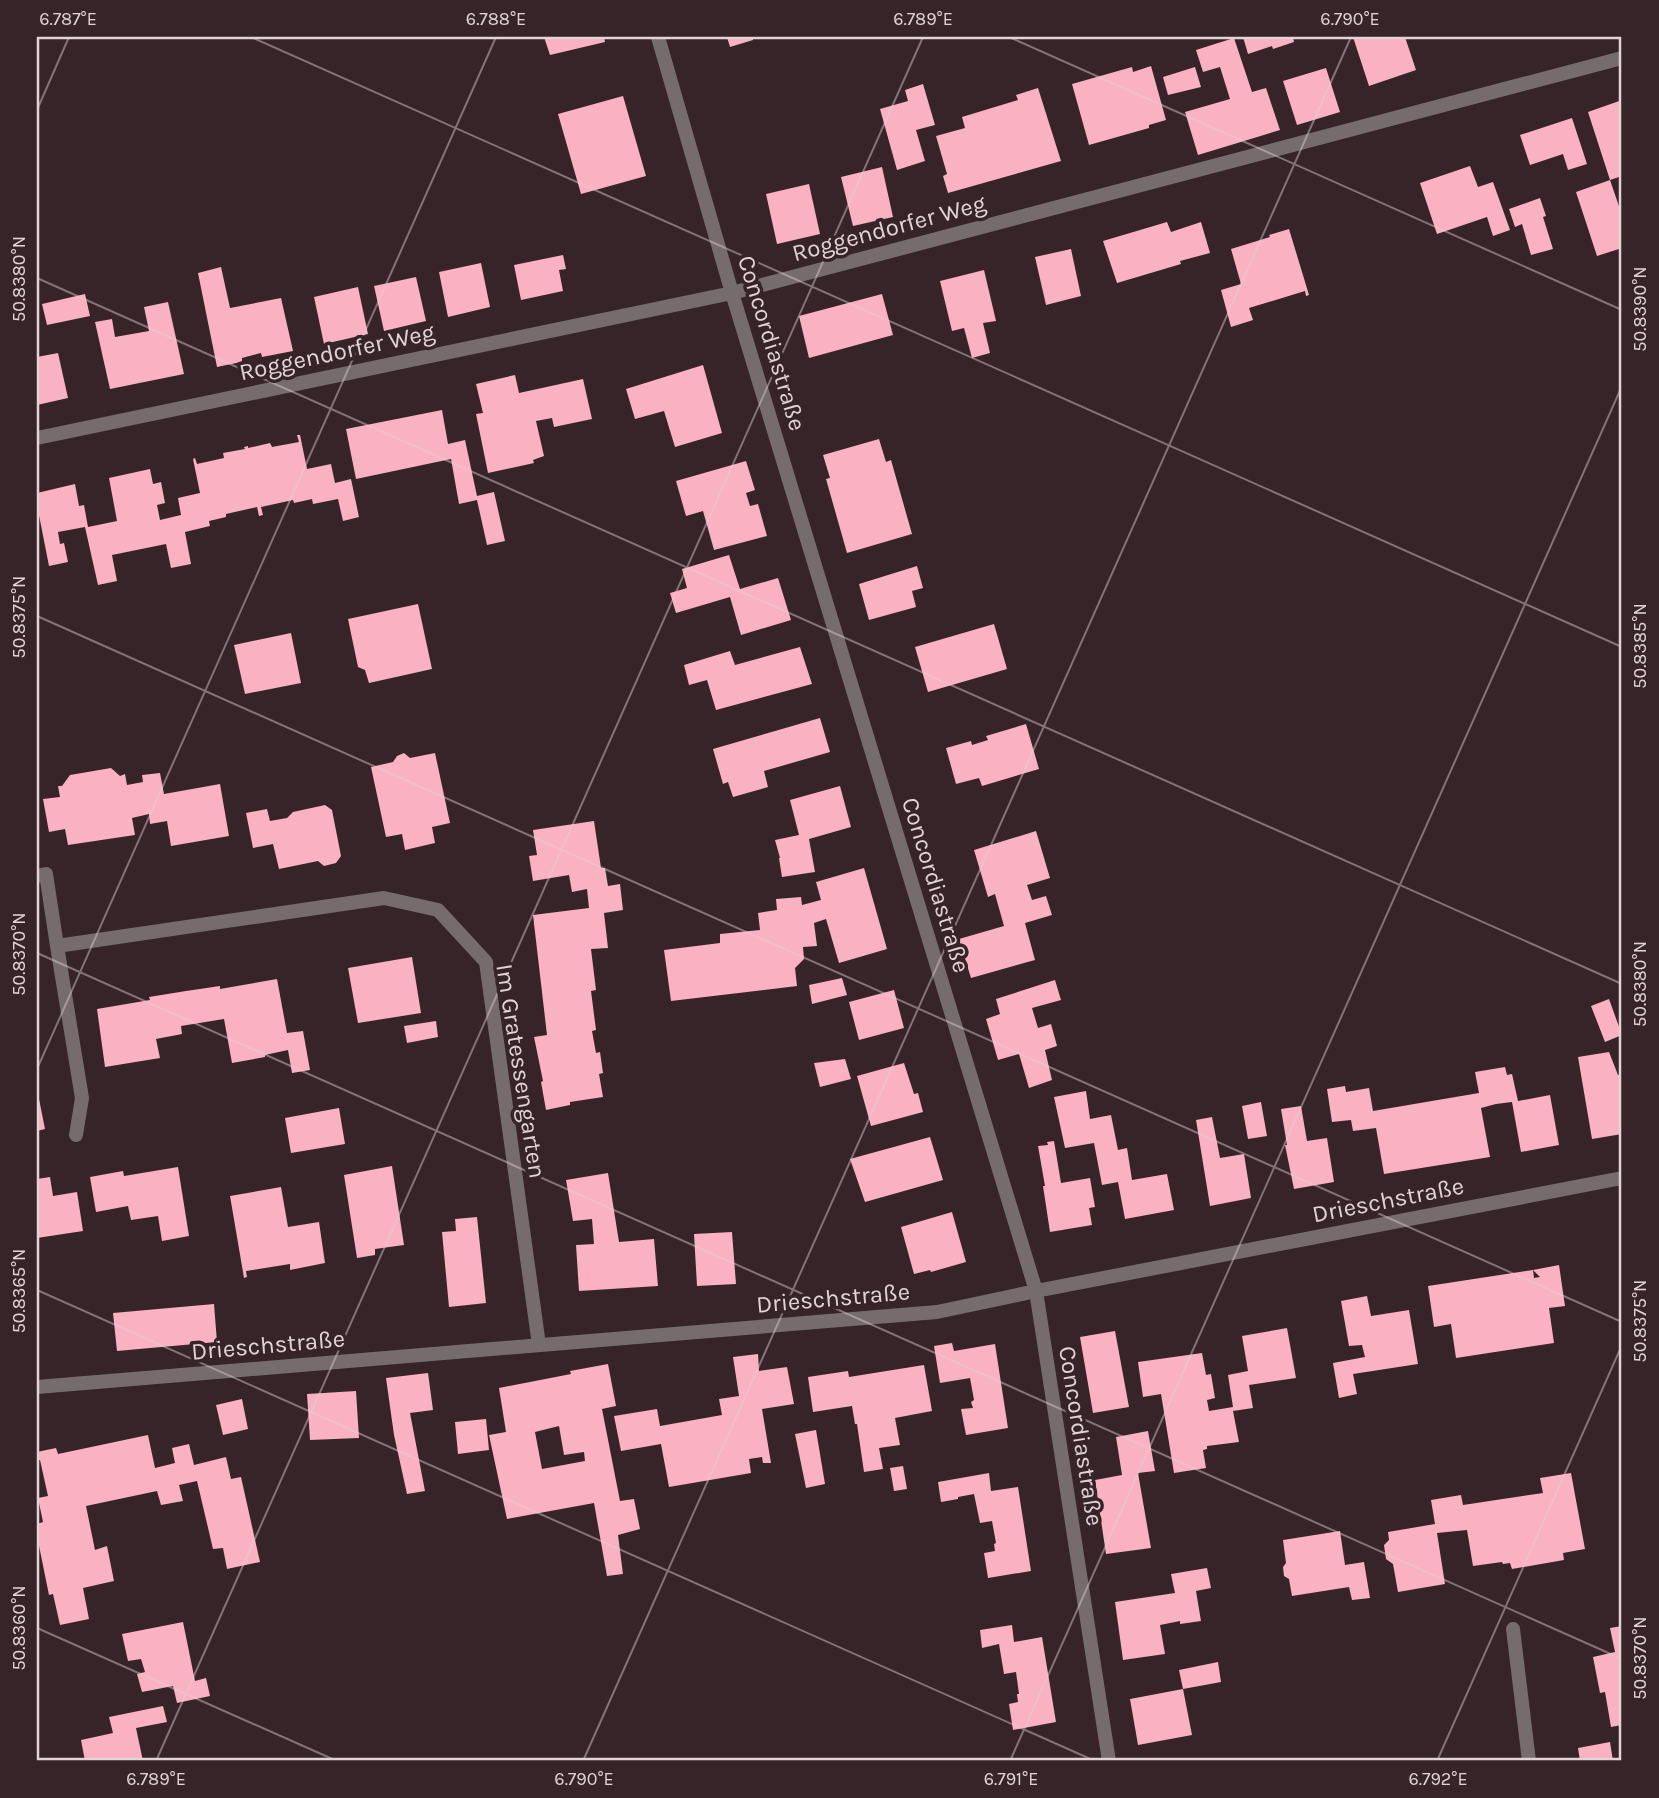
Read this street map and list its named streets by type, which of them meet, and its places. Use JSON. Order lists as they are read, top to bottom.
{
  "streets": {
    "street": [
      "Roggendorfer Weg",
      "Concordiastraße",
      "Im Gratessengarten",
      "Drieschstraße"
    ]
  },
  "crossings": [
    ["Roggendorfer Weg", "Concordiastraße"],
    ["Concordiastraße", "Drieschstraße"],
    ["Im Gratessengarten", "Drieschstraße"]
  ],
  "coordinates": [
    "6.787°E",
    "6.788°E",
    "6.789°E",
    "6.790°E",
    "50.8380°N",
    "50.8390°N",
    "50.8375°N",
    "50.8385°N",
    "50.8370°N",
    "50.8365°N",
    "50.8360°N",
    "6.791°E",
    "6.792°E"
  ]
}
